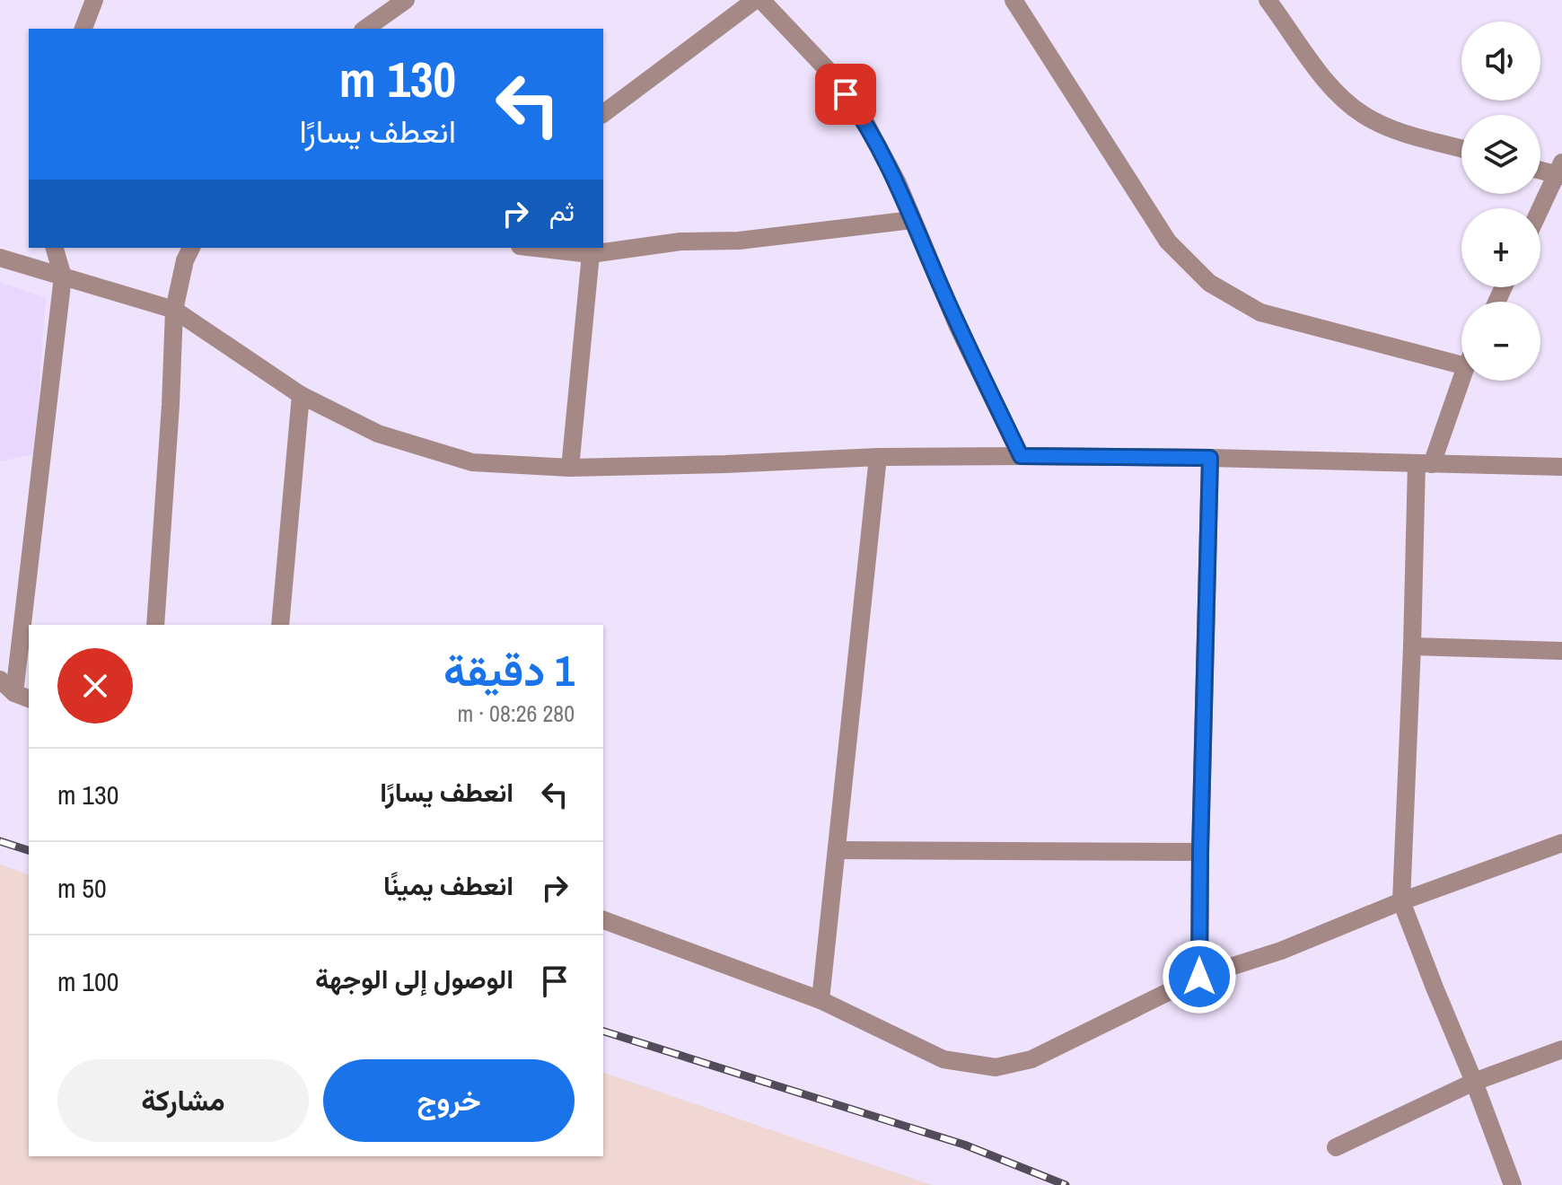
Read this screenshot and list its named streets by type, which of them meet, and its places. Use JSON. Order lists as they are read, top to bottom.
{
  "page": {
    "map_buttons": ["+", "−"],
    "turn": ["130 m", "انعطف يسارًا"],
    "then": "ثم",
    "heading": ["1 دقيقة", "280 m · 08:26"],
    "list": [
      {
        "name": "انعطف يسارًا",
        "value": "130 m"
      },
      {
        "name": "انعطف يمينًا",
        "value": "50 m"
      },
      {
        "name": "الوصول إلى الوجهة",
        "value": "100 m"
      }
    ],
    "buttons": ["خروج", "مشاركة"]
  }
}
